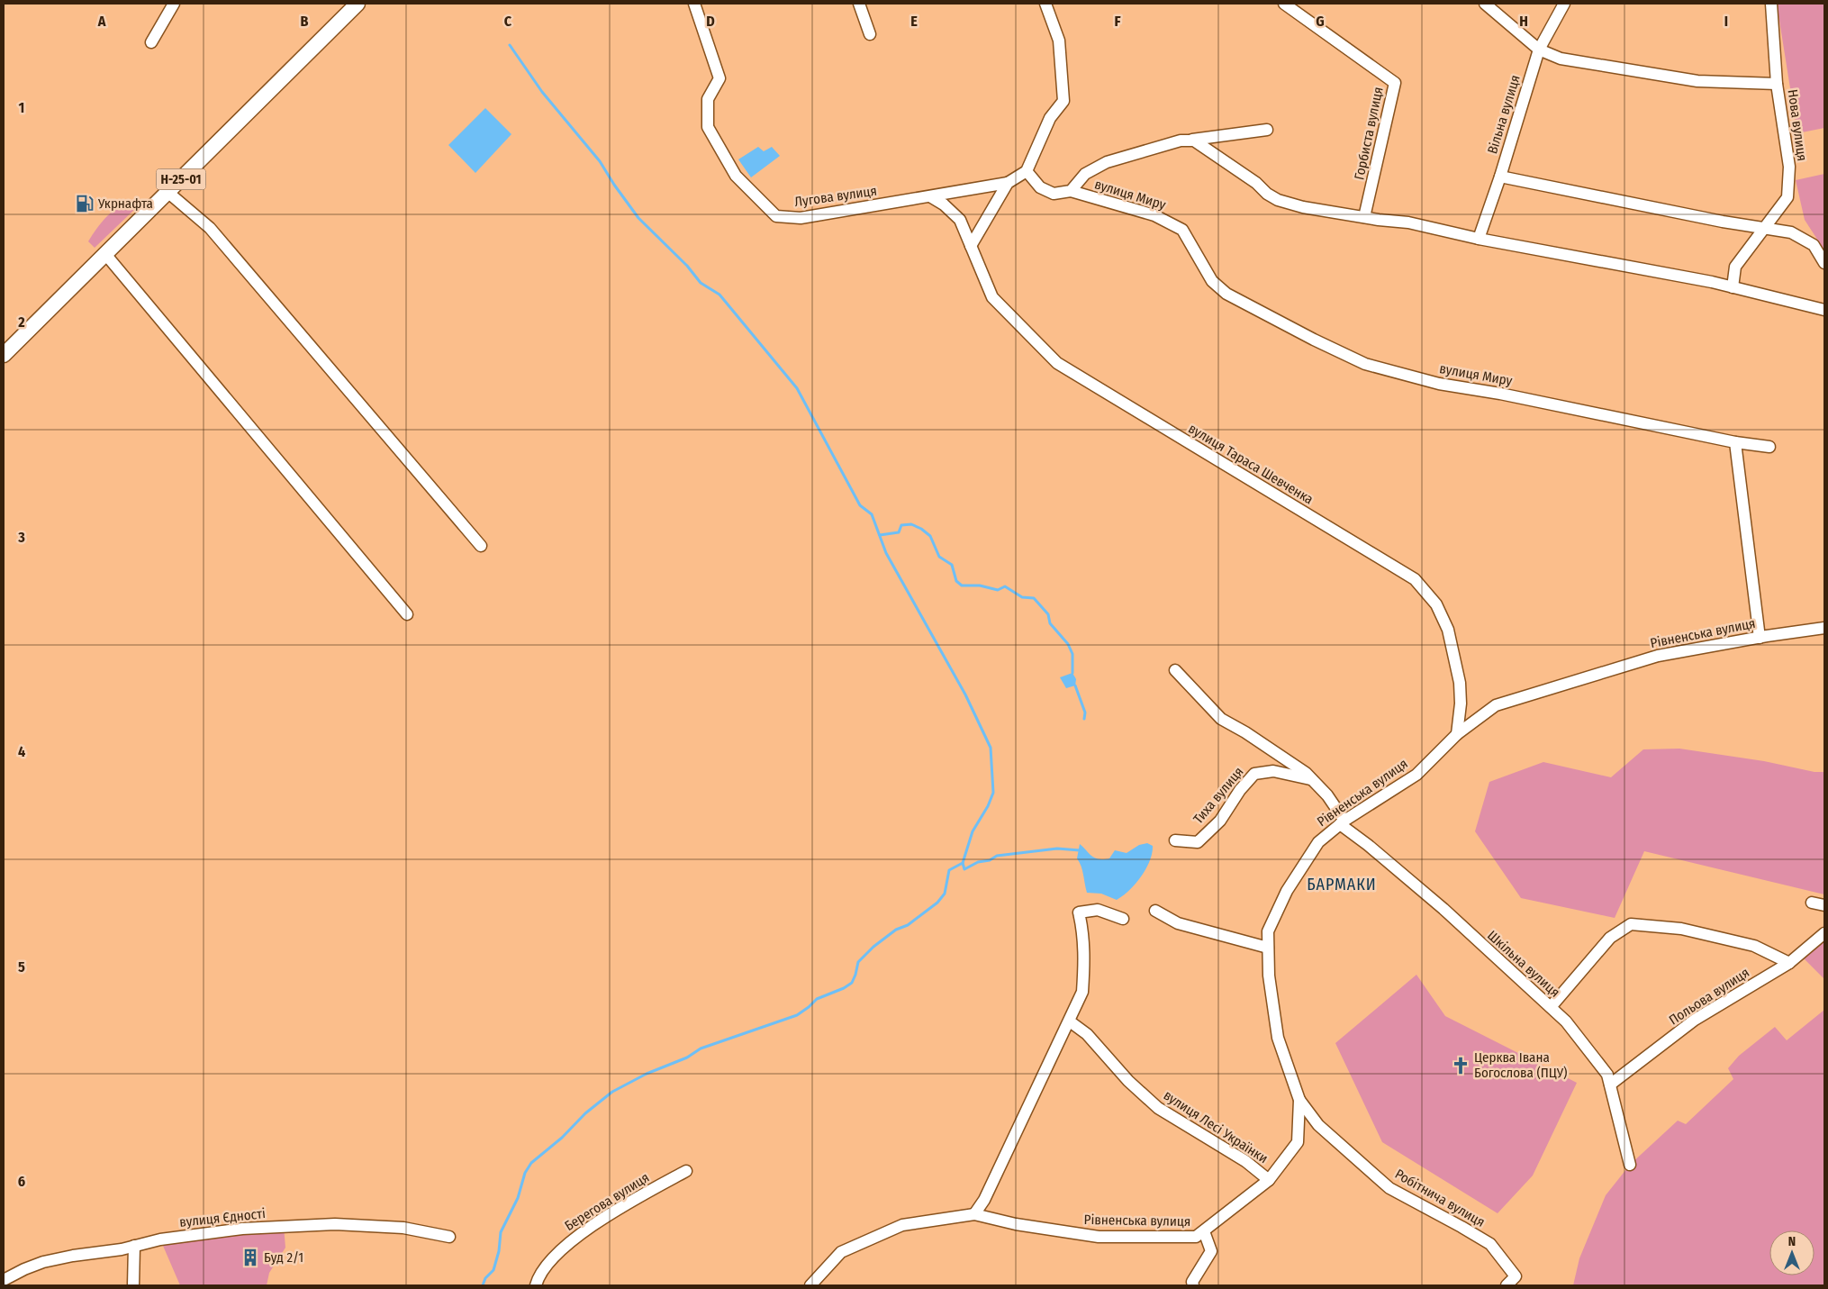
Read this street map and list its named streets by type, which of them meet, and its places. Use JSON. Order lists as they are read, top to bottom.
{
  "streets": {
    "main road": ["Н-25-01"],
    "street": [
      "Вільна вулиця",
      "Нова вулиця",
      "Горбиста вулиця",
      "вулиця Миру",
      "Лугова вулиця",
      "вулиця Тараса Шевченка",
      "Рівненська вулиця",
      "Тиха вулиця",
      "Шкільна вулиця",
      "Польова вулиця",
      "вулиця Лесі Українки",
      "Робітнича вулиця",
      "Берегова вулиця",
      "вулиця Єдності"
    ]
  },
  "crossings": [
    ["Лугова вулиця", "вулиця Тараса Шевченка"],
    ["вулиця Тараса Шевченка", "Рівненська вулиця"],
    ["Рівненська вулиця", "Шкільна вулиця"],
    ["Рівненська вулиця", "вулиця Лесі Українки"],
    ["Рівненська вулиця", "Робітнича вулиця"],
    ["Шкільна вулиця", "Польова вулиця"]
  ],
  "districts": ["БАРМАКИ"],
  "places": {
    "fuel station": ["Укрнафта"],
    "church": ["Церква Івана Богослова (ПЦУ)"],
    "building": ["Буд 2/1"]
  },
  "north": "top",
  "grid": {
    "columns": [
      "A",
      "B",
      "C",
      "D",
      "E",
      "F",
      "G",
      "H",
      "I"
    ],
    "rows": [
      "1",
      "2",
      "3",
      "4",
      "5",
      "6"
    ]
  }
}
